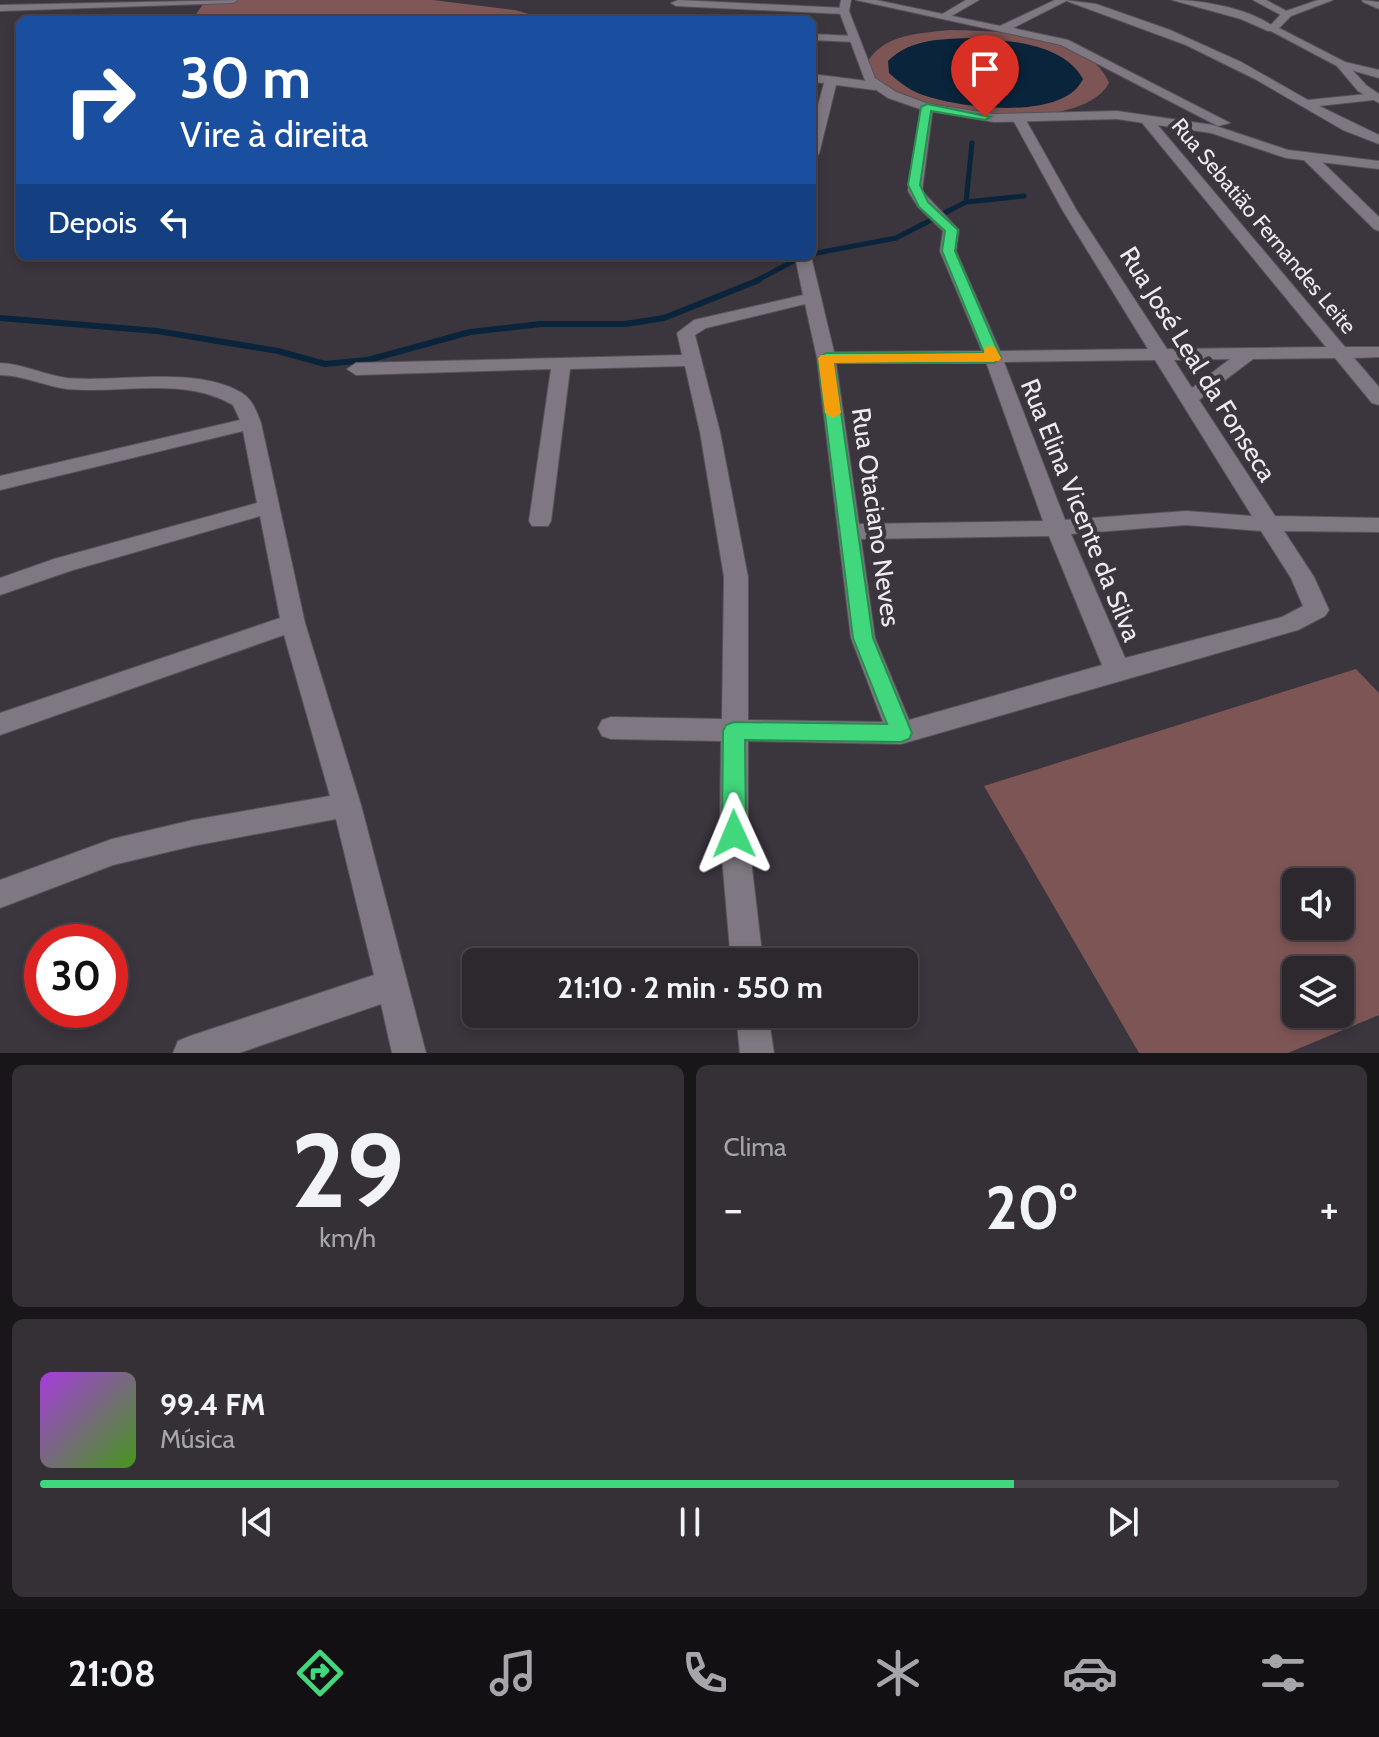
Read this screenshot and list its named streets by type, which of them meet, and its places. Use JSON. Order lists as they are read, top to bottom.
{
  "streets": {
    "street": [
      "Rua Sebatião Fernandes Leite",
      "Rua José Leal da Fonseca",
      "Rua Elina Vicente da Silva",
      "Rua Otaciano Neves"
    ]
  },
  "crossings": [
    ["Rua José Leal da Fonseca", "Rua Elina Vicente da Silva"]
  ],
  "page": {
    "turn": ["30 m", "Vire à direita"],
    "then": "Depois",
    "limit": "30",
    "trip": "21:10 · 2 min · 550 m",
    "tile": [
      ["29", "km/h"],
      "Clima"
    ],
    "heat": ["−", "20°", "+"],
    "song": ["99.4 FM", "Música"],
    "tabs": "21:08"
  }
}
